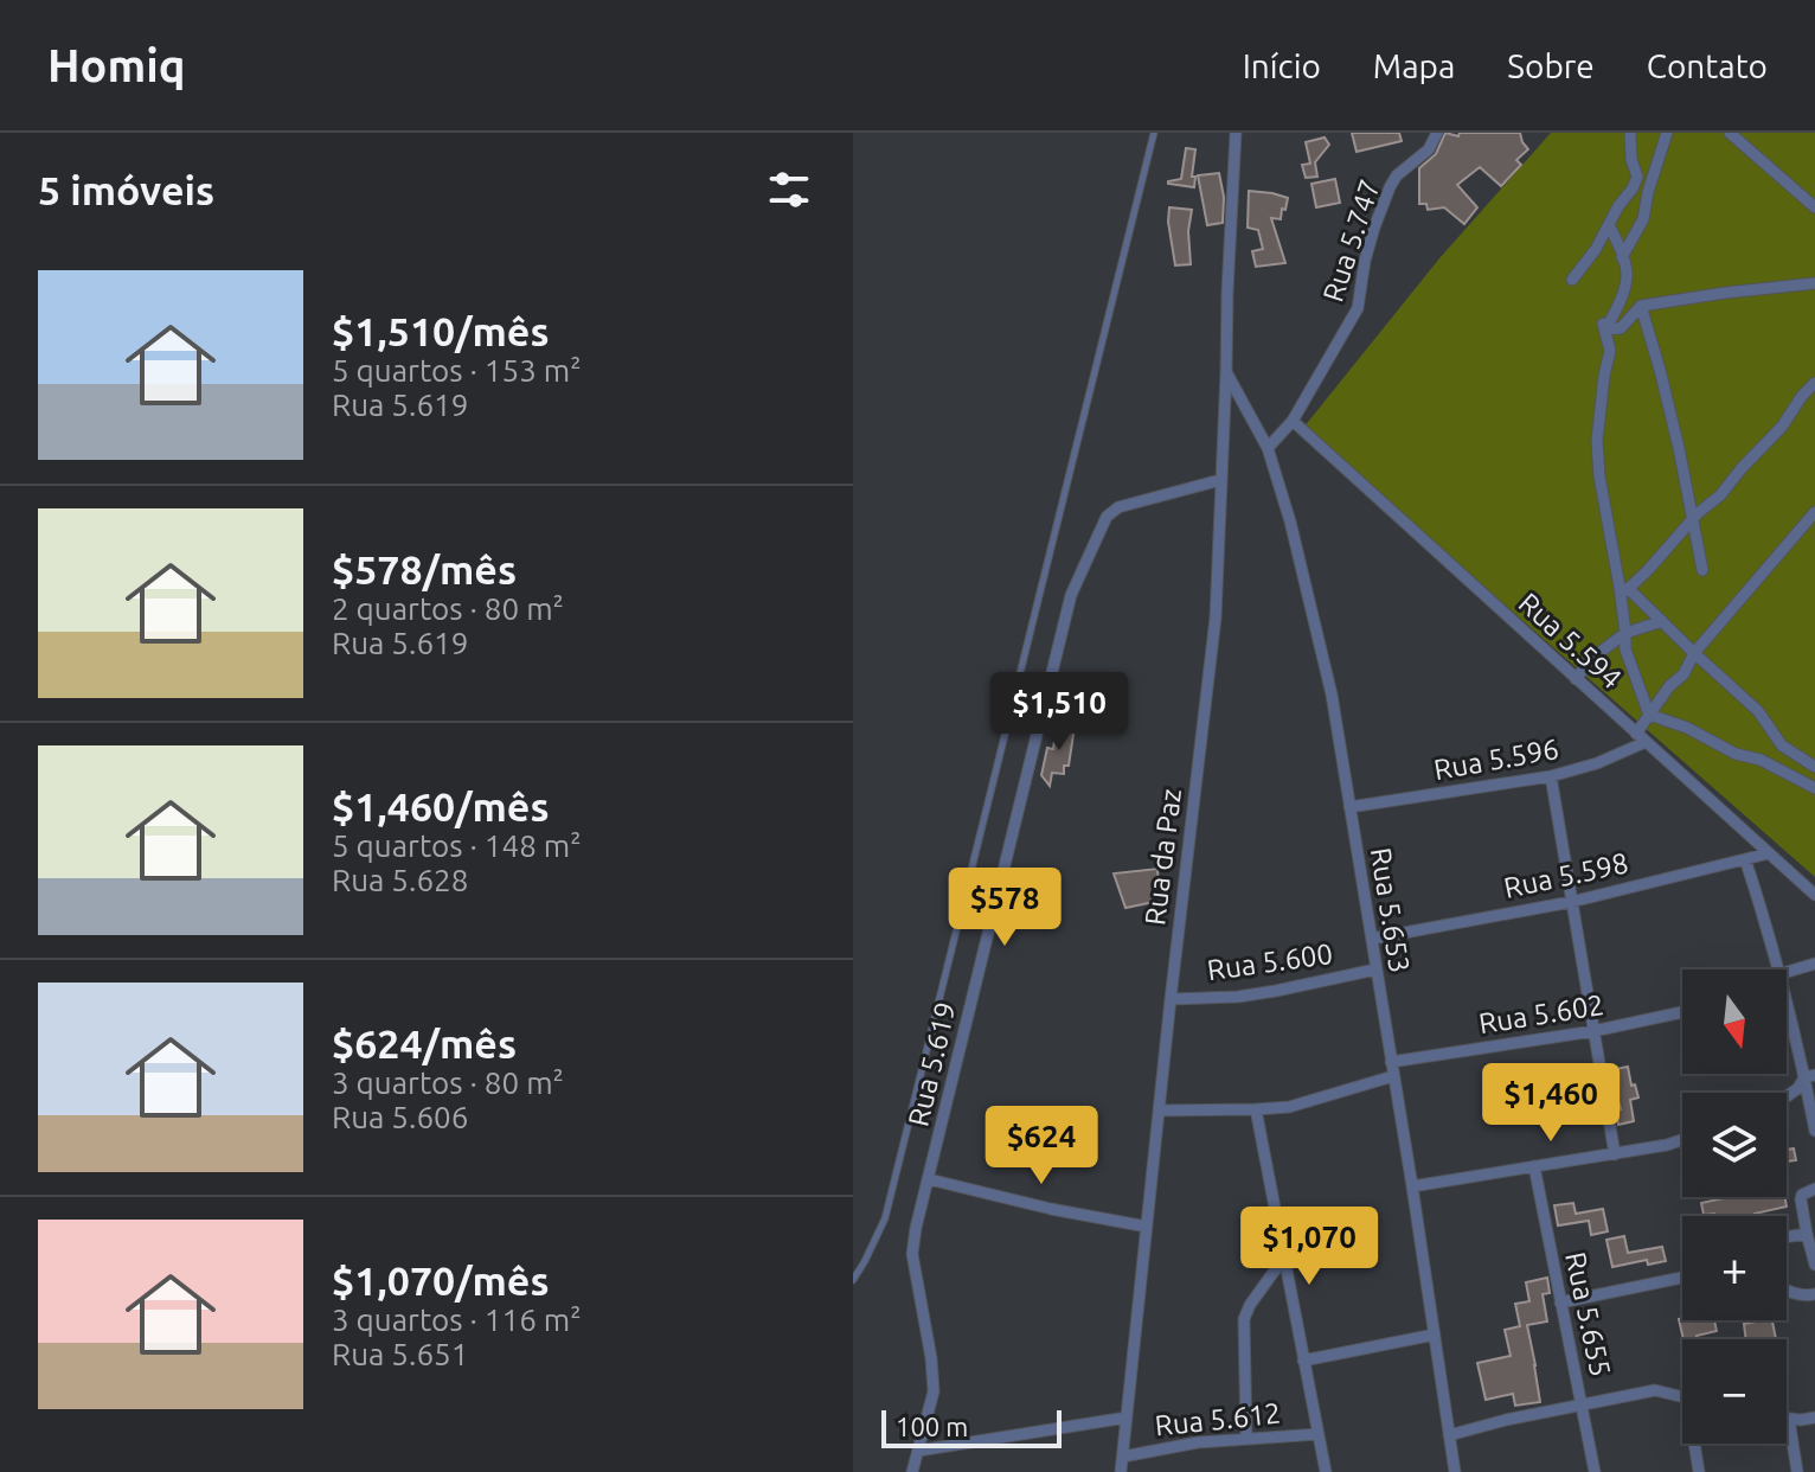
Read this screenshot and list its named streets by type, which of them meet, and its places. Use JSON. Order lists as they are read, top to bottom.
{
  "streets": {
    "street": [
      "Rua 5.747",
      "Rua 5.594",
      "Rua 5.596",
      "Rua da Paz",
      "Rua 5.598",
      "Rua 5.653",
      "Rua 5.600",
      "Rua 5.602",
      "Rua 5.619",
      "Rua 5.655",
      "Rua 5.612"
    ]
  },
  "crossings": [
    ["Rua 5.747", "Rua 5.594"],
    ["Rua 5.747", "Rua 5.653"],
    ["Rua 5.594", "Rua 5.596"],
    ["Rua 5.594", "Rua 5.598"],
    ["Rua 5.596", "Rua 5.653"],
    ["Rua da Paz", "Rua 5.653"],
    ["Rua da Paz", "Rua 5.600"],
    ["Rua da Paz", "Rua 5.619"],
    ["Rua da Paz", "Rua 5.612"],
    ["Rua 5.598", "Rua 5.653"],
    ["Rua 5.653", "Rua 5.600"],
    ["Rua 5.653", "Rua 5.602"]
  ],
  "scale_bar": "100 m",
  "north": "bottom",
  "page": {
    "header": "Homiq",
    "nav": [
      "Início",
      "Mapa",
      "Sobre",
      "Contato"
    ],
    "heading": "5 imóveis",
    "list": [
      {
        "name": "$1,510/mês",
        "note": "5 quartos · 153 m² · Rua 5.619"
      },
      {
        "name": "$578/mês",
        "note": "2 quartos · 80 m² · Rua 5.619"
      },
      {
        "name": "$1,460/mês",
        "note": "5 quartos · 148 m² · Rua 5.628"
      },
      {
        "name": "$624/mês",
        "note": "3 quartos · 80 m² · Rua 5.606"
      },
      {
        "name": "$1,070/mês",
        "note": "3 quartos · 116 m² · Rua 5.651"
      }
    ],
    "price": [
      "$1,510",
      "$578",
      "$1,460",
      "$624",
      "$1,070"
    ],
    "map_buttons": ["+", "−"],
    "scale": "100 m"
  }
}
